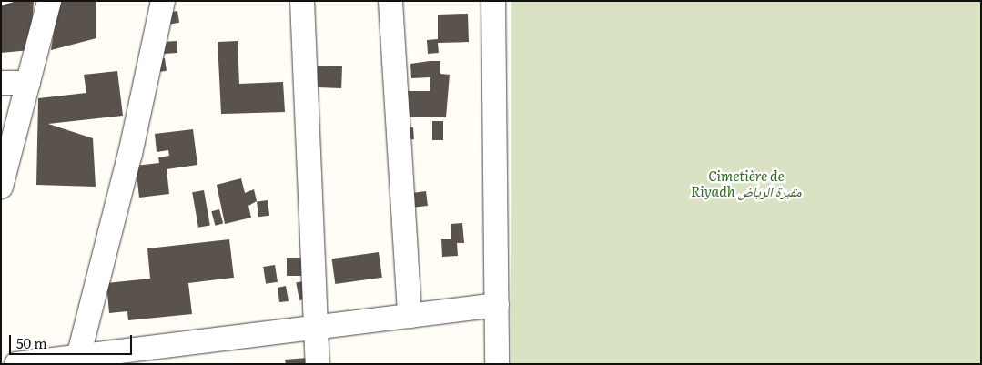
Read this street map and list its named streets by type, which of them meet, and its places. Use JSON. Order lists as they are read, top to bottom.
{
  "parks": ["Cimetière de Riyadh مقبرة الرياض"],
  "scale_bar": "50 m"
}
